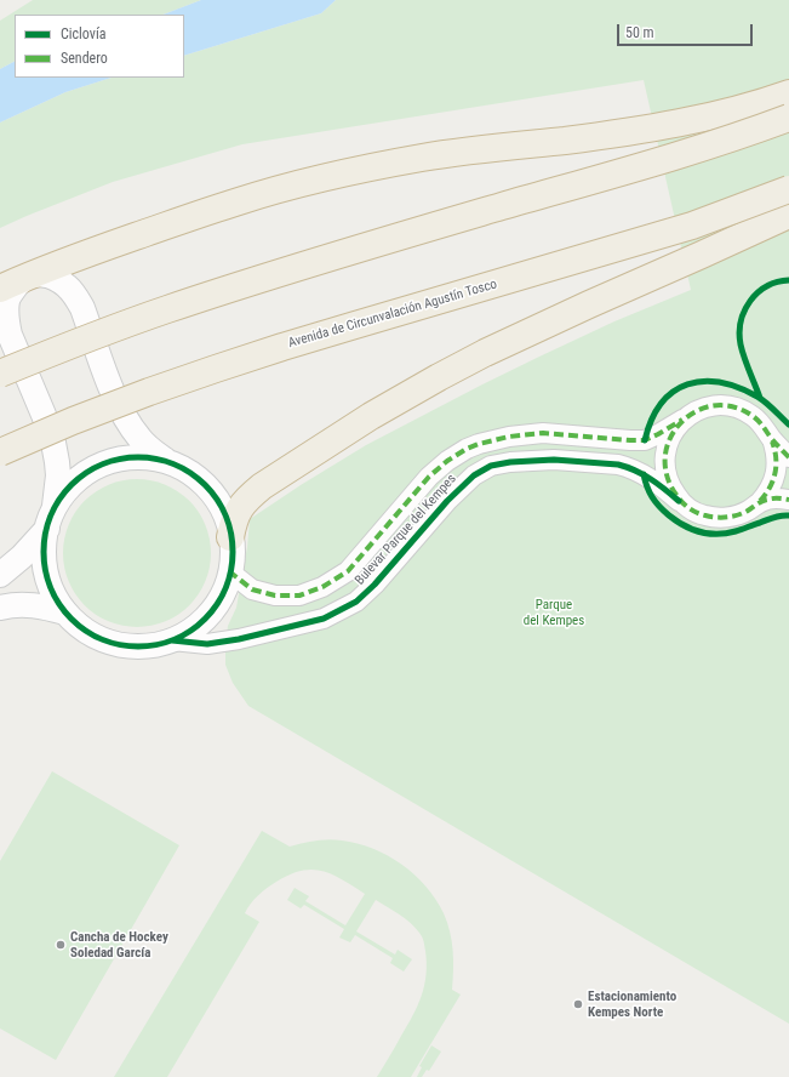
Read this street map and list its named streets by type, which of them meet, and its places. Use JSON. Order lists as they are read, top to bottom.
{
  "streets": {
    "highway": ["Avenida de Circunvalación Agustín Tosco"],
    "street": ["Bulevar Parque del Kempes"]
  },
  "parks": ["Parque del Kempes"],
  "places": ["Cancha de Hockey Soledad García", "Estacionamiento Kempes Norte"],
  "legend": ["Ciclovía", "Sendero"],
  "scale_bar": "50 m"
}
